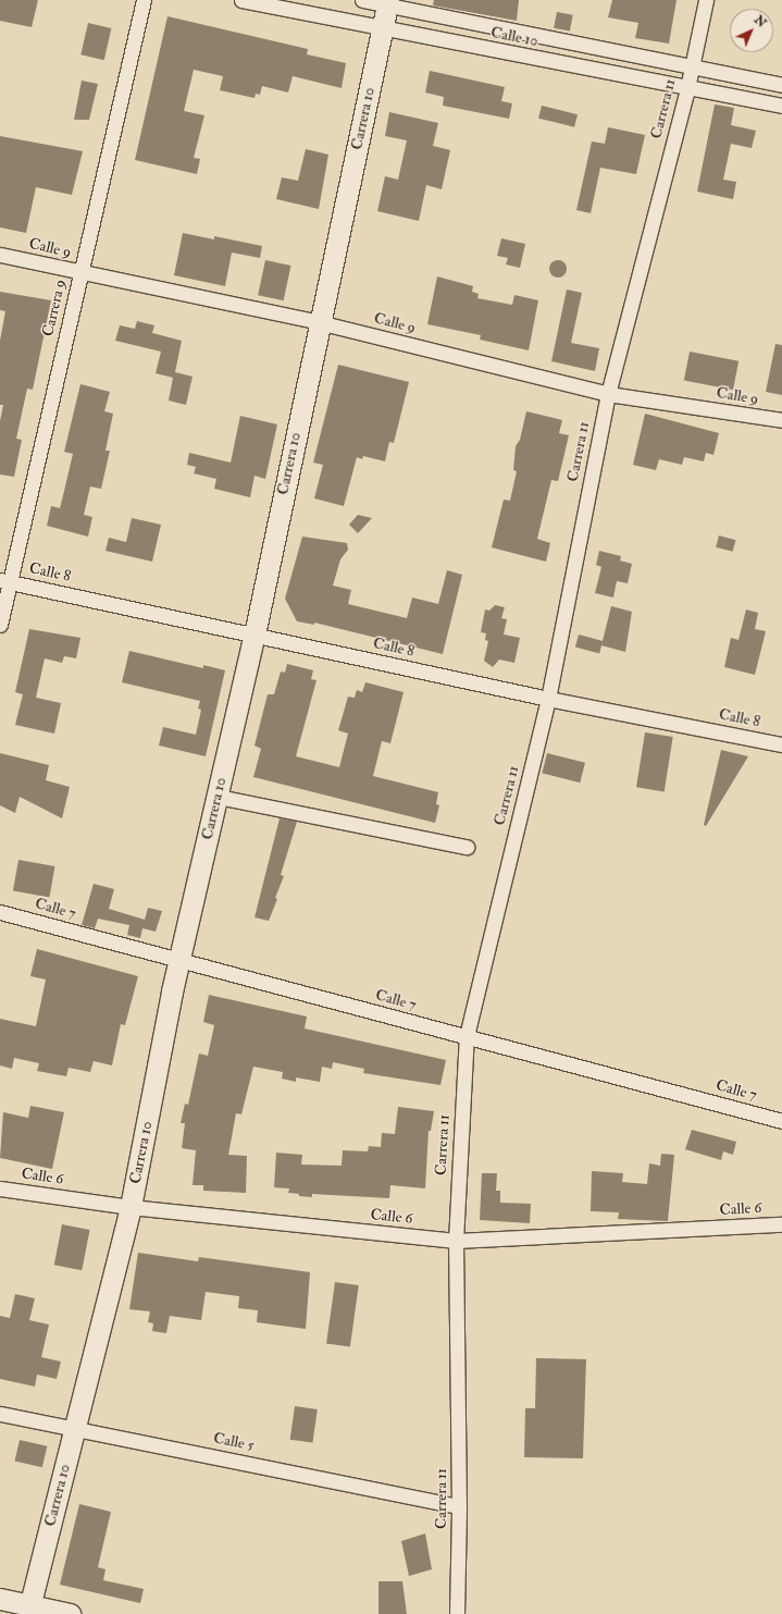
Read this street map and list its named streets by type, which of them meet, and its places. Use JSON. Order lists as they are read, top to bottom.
{
  "streets": {
    "street": [
      "Calle 10",
      "Carrera 11",
      "Carrera 10",
      "Calle 9",
      "Carrera 9",
      "Calle 8",
      "Calle 7",
      "Calle 6",
      "Calle 5"
    ]
  },
  "crossings": [
    ["Calle 10", "Carrera 11"],
    ["Calle 10", "Carrera 10"],
    ["Carrera 11", "Calle 9"],
    ["Carrera 11", "Calle 8"],
    ["Carrera 11", "Calle 7"],
    ["Carrera 11", "Calle 6"],
    ["Carrera 11", "Calle 5"],
    ["Carrera 10", "Calle 9"],
    ["Carrera 10", "Calle 8"],
    ["Carrera 10", "Calle 7"],
    ["Carrera 10", "Calle 6"],
    ["Carrera 10", "Calle 5"],
    ["Calle 9", "Carrera 9"],
    ["Carrera 9", "Calle 8"]
  ],
  "north": "top right"
}
